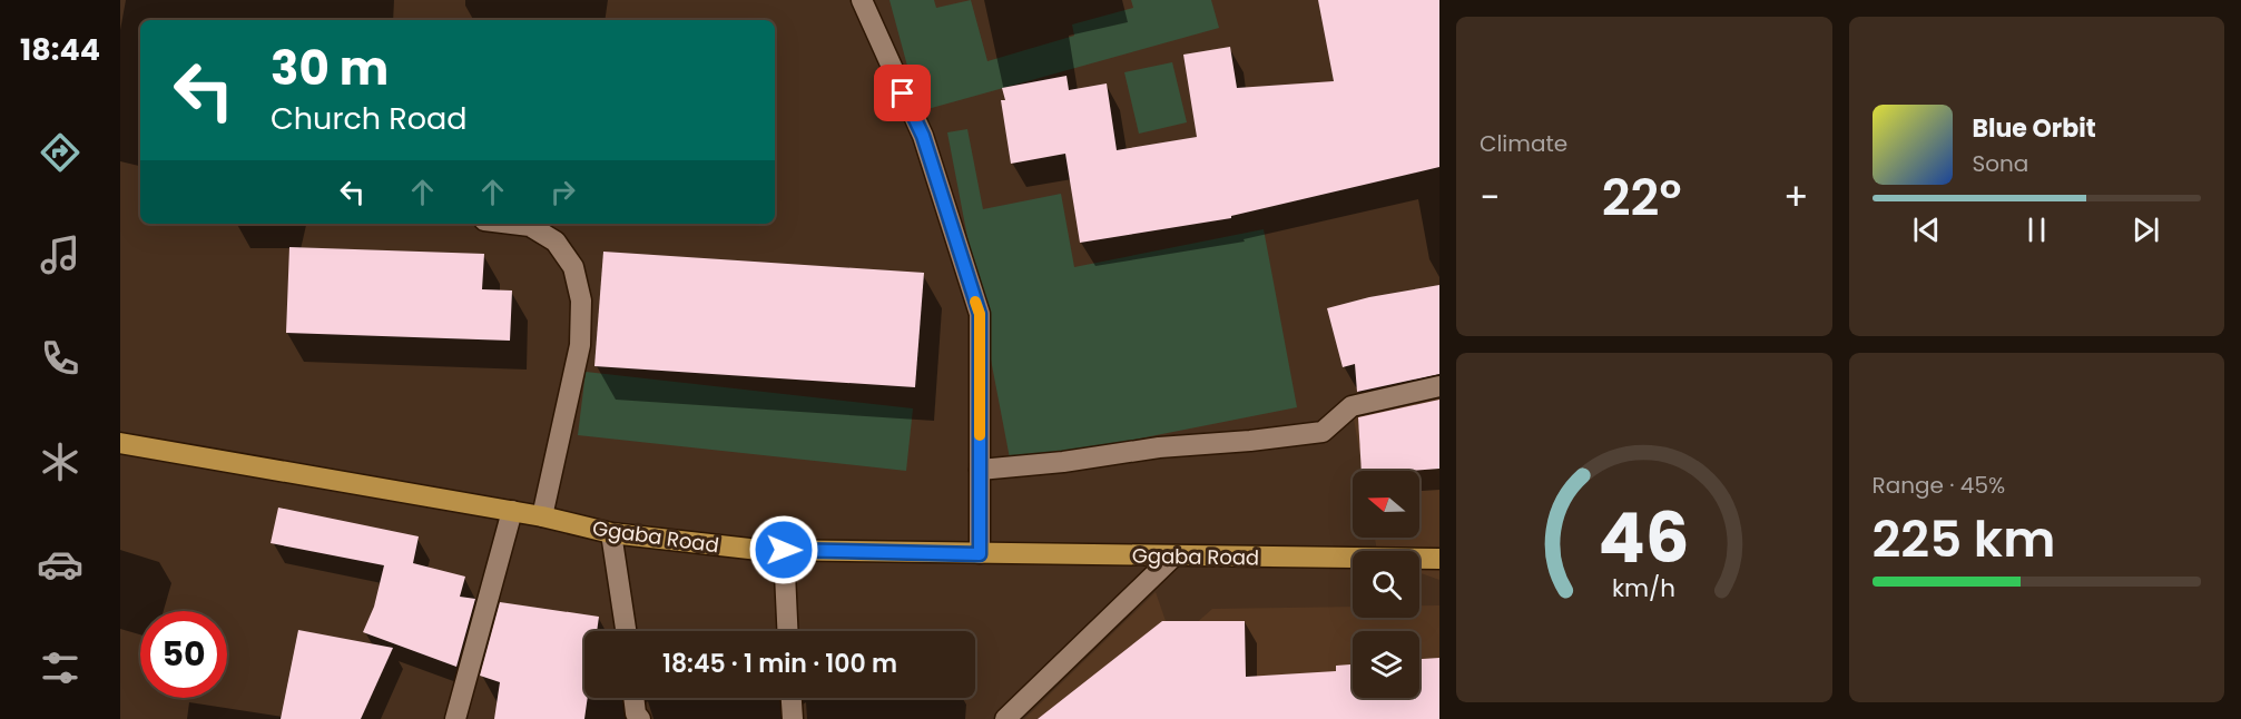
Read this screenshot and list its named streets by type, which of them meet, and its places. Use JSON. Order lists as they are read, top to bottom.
{
  "streets": {
    "main road": ["Ggaba Road"]
  },
  "north": "left",
  "page": {
    "tabs": "18:44",
    "tile": [
      "Climate",
      ["Range · 45%", "225 km"]
    ],
    "turn": ["30 m", "Church Road"],
    "song": ["Blue Orbit", "Sona"],
    "heat": ["−", "22°", "+"],
    "limit": "50",
    "trip": "18:45 · 1 min · 100 m",
    "gauge": ["46", "km/h"]
  }
}
